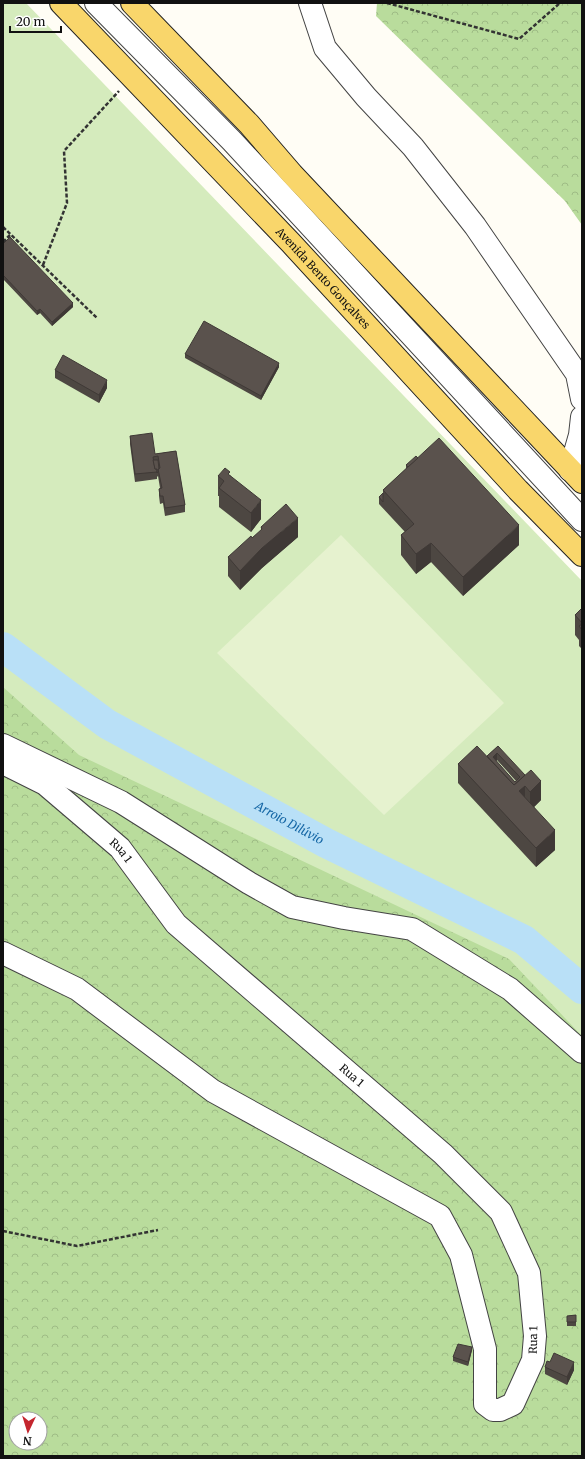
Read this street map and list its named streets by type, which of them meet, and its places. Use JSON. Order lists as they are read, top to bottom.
{
  "streets": {
    "main road": ["Avenida Bento Gonçalves"],
    "street": ["Rua 1"]
  },
  "water": ["Arroio Dilúvio"],
  "scale_bar": "20 m",
  "north": "bottom"
}
